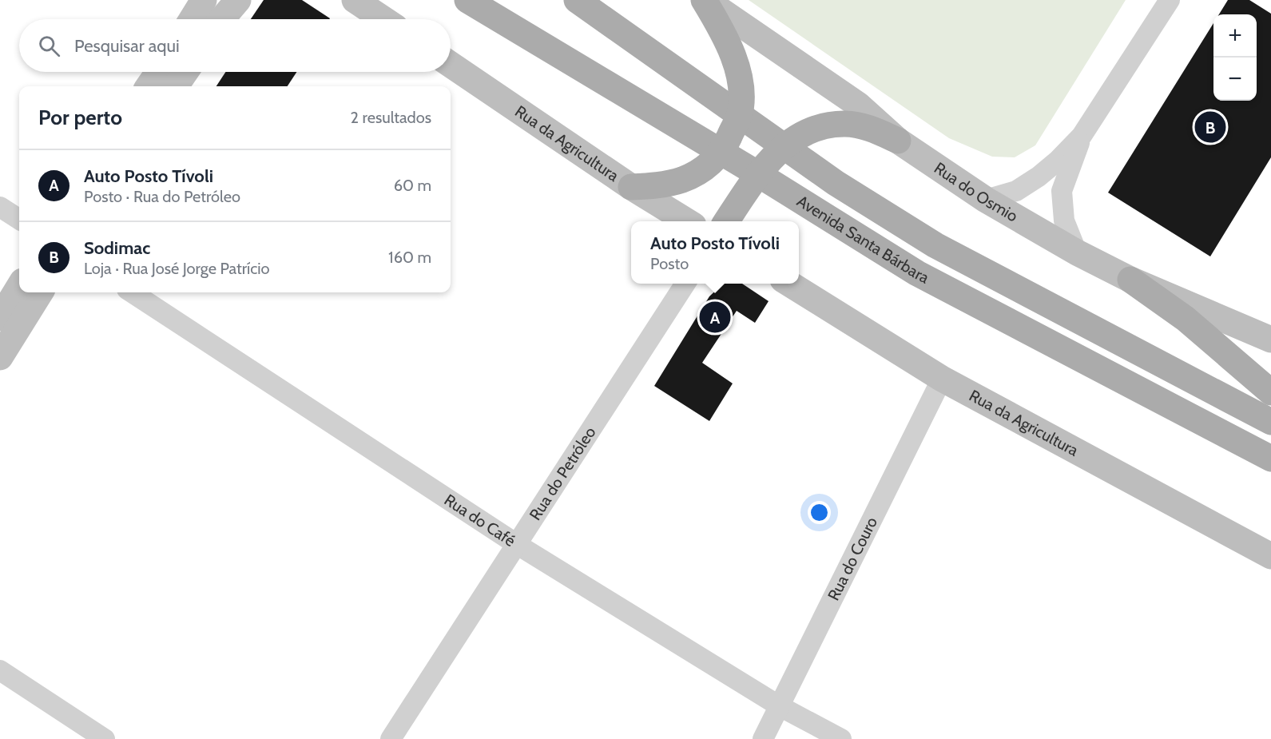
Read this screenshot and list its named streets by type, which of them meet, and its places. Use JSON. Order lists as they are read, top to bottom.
{
  "streets": {
    "main road": ["Avenida Santa Bárbara"],
    "street": [
      "Rua da Agricultura",
      "Rua do Osmio",
      "Rua do Petróleo",
      "Rua do Café",
      "Rua do Couro"
    ]
  },
  "crossings": [
    ["Rua da Agricultura", "Rua do Couro"],
    ["Rua do Petróleo", "Rua do Café"],
    ["Rua do Café", "Rua do Couro"]
  ],
  "page": {
    "map_buttons": ["+", "−"],
    "search": "Pesquisar aqui",
    "heading": ["Por perto", "2 resultados"],
    "pins": ["B", "A"],
    "list": [
      {
        "mark": "A",
        "name": "Auto Posto Tívoli",
        "note": "Posto · Rua do Petróleo",
        "value": "60 m"
      },
      {
        "mark": "B",
        "name": "Sodimac",
        "note": "Loja · Rua José Jorge Patrício",
        "value": "160 m"
      }
    ],
    "popup": ["Auto Posto Tívoli", "Posto"]
  }
}
